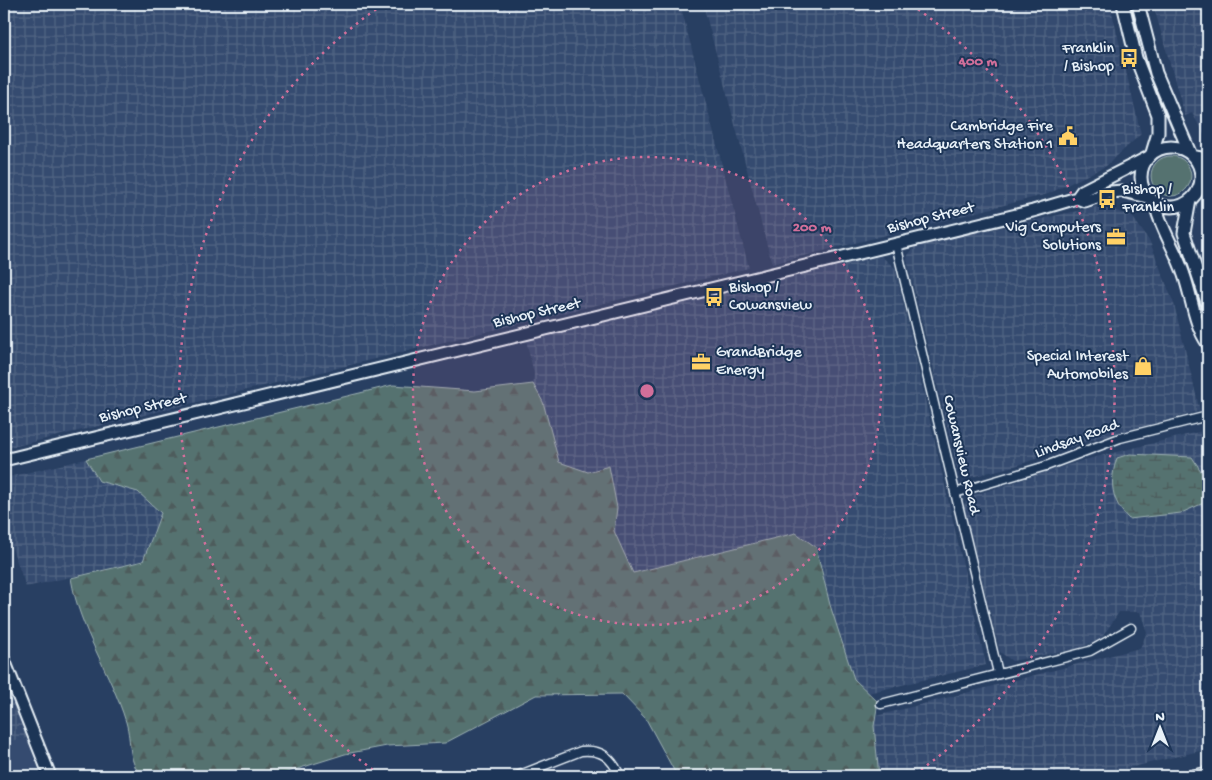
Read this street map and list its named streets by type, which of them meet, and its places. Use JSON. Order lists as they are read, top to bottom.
{
  "streets": {
    "main road": ["Bishop Street"],
    "street": ["Lindsay Road", "Cowansview Road"]
  },
  "crossings": [
    ["Bishop Street", "Cowansview Road"],
    ["Lindsay Road", "Cowansview Road"]
  ],
  "places": {
    "bus stop": ["Franklin / Bishop", "Bishop / Franklin", "Bishop / Cowansview"],
    "public building": ["Cambridge Fire Headquarters Station 1"],
    "office": ["Vig Computers Solutions", "GrandBridge Energy"],
    "shop": ["Special Interest Automobiles"]
  },
  "north": "top",
  "rings": ["400 m", "200 m"]
}
